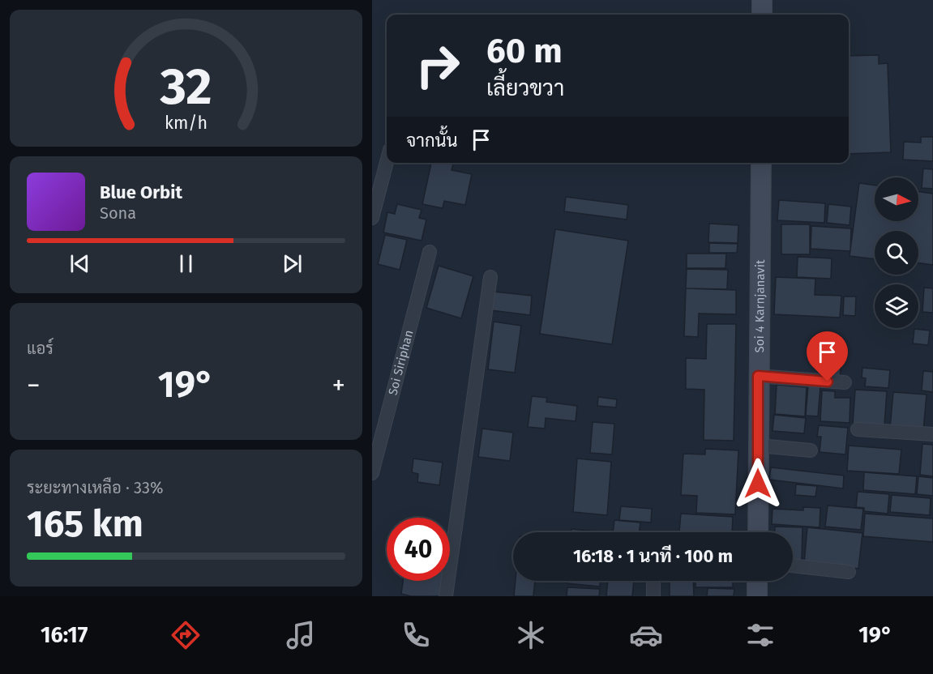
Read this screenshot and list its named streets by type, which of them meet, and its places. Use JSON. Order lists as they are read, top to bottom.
{
  "streets": {
    "street": ["Soi 4 Karnjanavit", "Soi Siriphan"]
  },
  "north": "right",
  "page": {
    "turn": ["60 m", "เลี้ยวขวา"],
    "then": "จากนั้น",
    "song": ["Blue Orbit", "Sona"],
    "tile": [
      "แอร์",
      ["ระยะทางเหลือ · 33%", "165 km"]
    ],
    "heat": ["−", "19°", "+"],
    "limit": "40",
    "trip": "16:18 · 1 นาที · 100 m",
    "tabs": ["16:17", "19°"],
    "gauge": ["32", "km/h"]
  }
}
